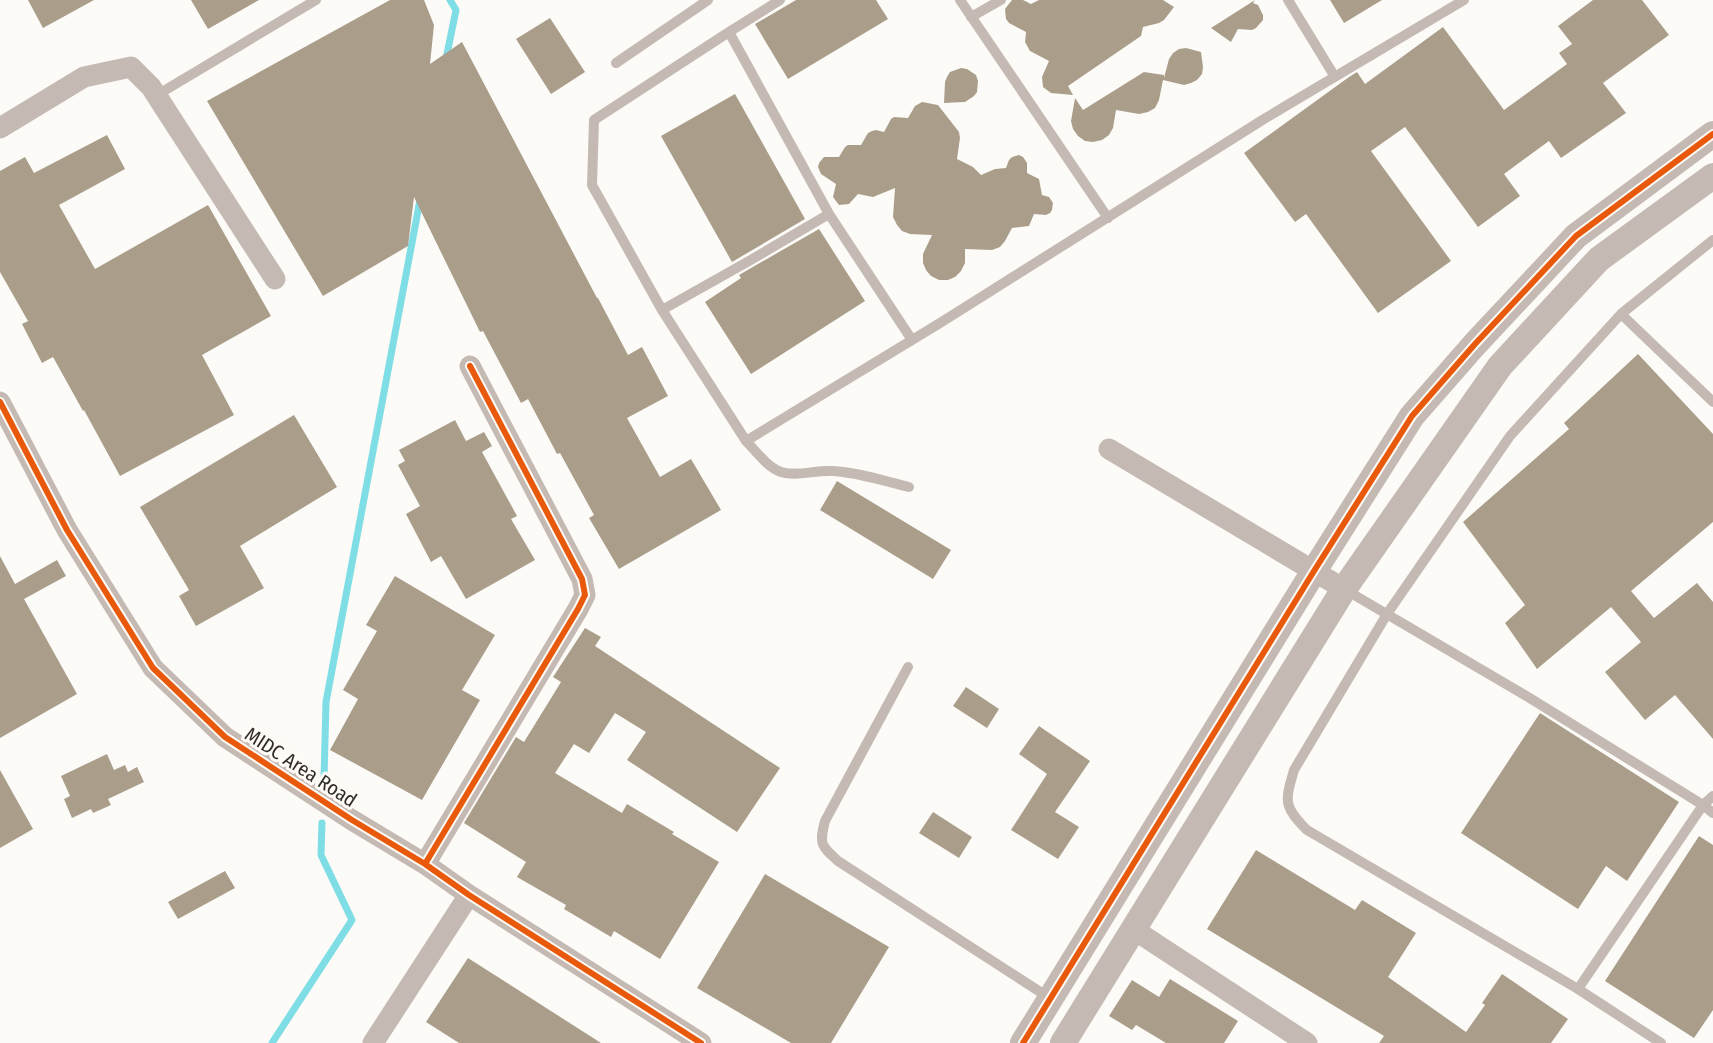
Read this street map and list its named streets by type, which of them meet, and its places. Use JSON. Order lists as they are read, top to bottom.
{
  "streets": {
    "street": ["MIDC Area Road"]
  }
}
